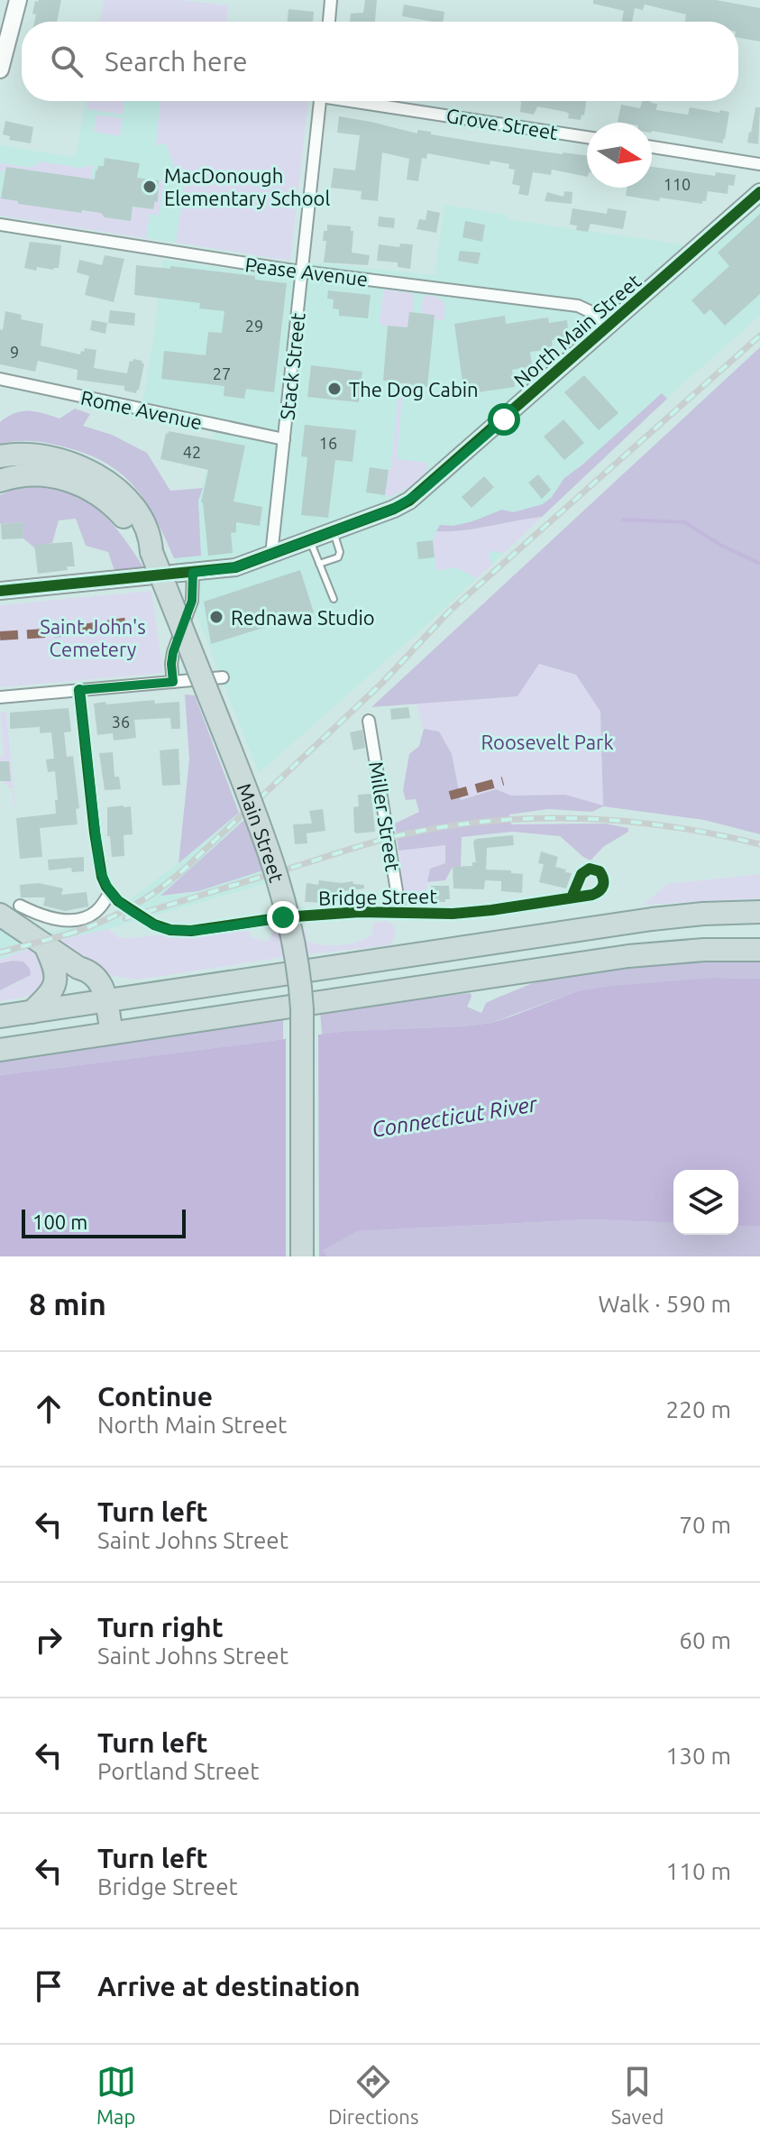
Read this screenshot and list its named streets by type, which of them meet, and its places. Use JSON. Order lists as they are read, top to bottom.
{
  "streets": {
    "highway": ["Main Street"],
    "street": [
      "Grove Street",
      "Pease Avenue",
      "North Main Street",
      "Stack Street",
      "Rome Avenue",
      "Miller Street",
      "Bridge Street"
    ]
  },
  "crossings": [
    ["Pease Avenue", "North Main Street"],
    ["Pease Avenue", "Stack Street"],
    ["North Main Street", "Stack Street"],
    ["Stack Street", "Rome Avenue"],
    ["Miller Street", "Bridge Street"]
  ],
  "water": ["Connecticut River"],
  "parks": ["Saint John's Cemetery", "Roosevelt Park"],
  "places": ["MacDonough Elementary School", "The Dog Cabin", "Rednawa Studio"],
  "house_numbers": [
    "110",
    "29",
    "9",
    "27",
    "16",
    "42",
    "36"
  ],
  "scale_bar": "100 m",
  "north": "right",
  "page": {
    "search": "Search here",
    "scale": "100 m",
    "heading": ["8 min", "Walk · 590 m"],
    "list": [
      ["Continue", "North Main Street", "220 m"],
      ["Turn left", "Saint Johns Street", "70 m"],
      ["Turn right", "Saint Johns Street", "60 m"],
      ["Turn left", "Portland Street", "130 m"],
      ["Turn left", "Bridge Street", "110 m"],
      "Arrive at destination"
    ],
    "nav": ["Map", "Directions", "Saved"]
  }
}
